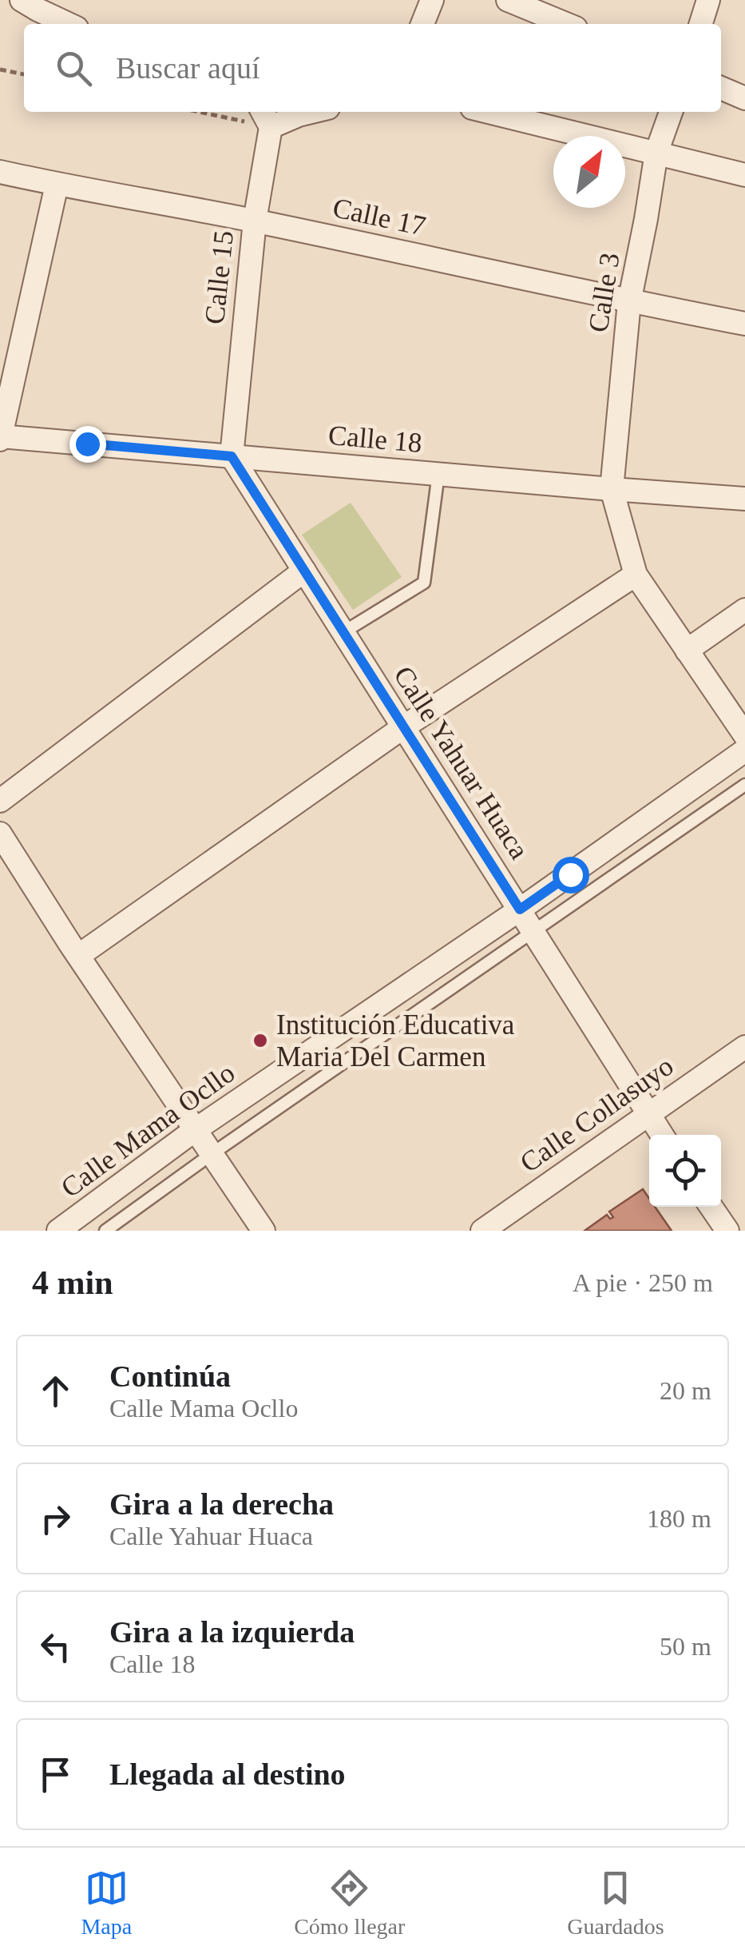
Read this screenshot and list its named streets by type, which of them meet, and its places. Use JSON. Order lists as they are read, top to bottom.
{
  "streets": {
    "street": [
      "Calle 17",
      "Calle 15",
      "Calle 3",
      "Calle 18",
      "Calle Yahuar Huaca",
      "Calle Collasuyo",
      "Calle Mama Ocllo"
    ]
  },
  "crossings": [
    ["Calle 17", "Calle 15"],
    ["Calle 17", "Calle 3"],
    ["Calle 15", "Calle 18"],
    ["Calle 15", "Calle Yahuar Huaca"],
    ["Calle 3", "Calle 18"],
    ["Calle 18", "Calle Yahuar Huaca"],
    ["Calle Yahuar Huaca", "Calle Collasuyo"],
    ["Calle Yahuar Huaca", "Calle Mama Ocllo"]
  ],
  "places": ["Institución Educativa Maria Del Carmen"],
  "north": "top right",
  "page": {
    "search": "Buscar aquí",
    "heading": ["4 min", "A pie · 250 m"],
    "list": [
      ["Continúa", "Calle Mama Ocllo", "20 m"],
      ["Gira a la derecha", "Calle Yahuar Huaca", "180 m"],
      ["Gira a la izquierda", "Calle 18", "50 m"],
      "Llegada al destino"
    ],
    "nav": ["Mapa", "Cómo llegar", "Guardados"]
  }
}
